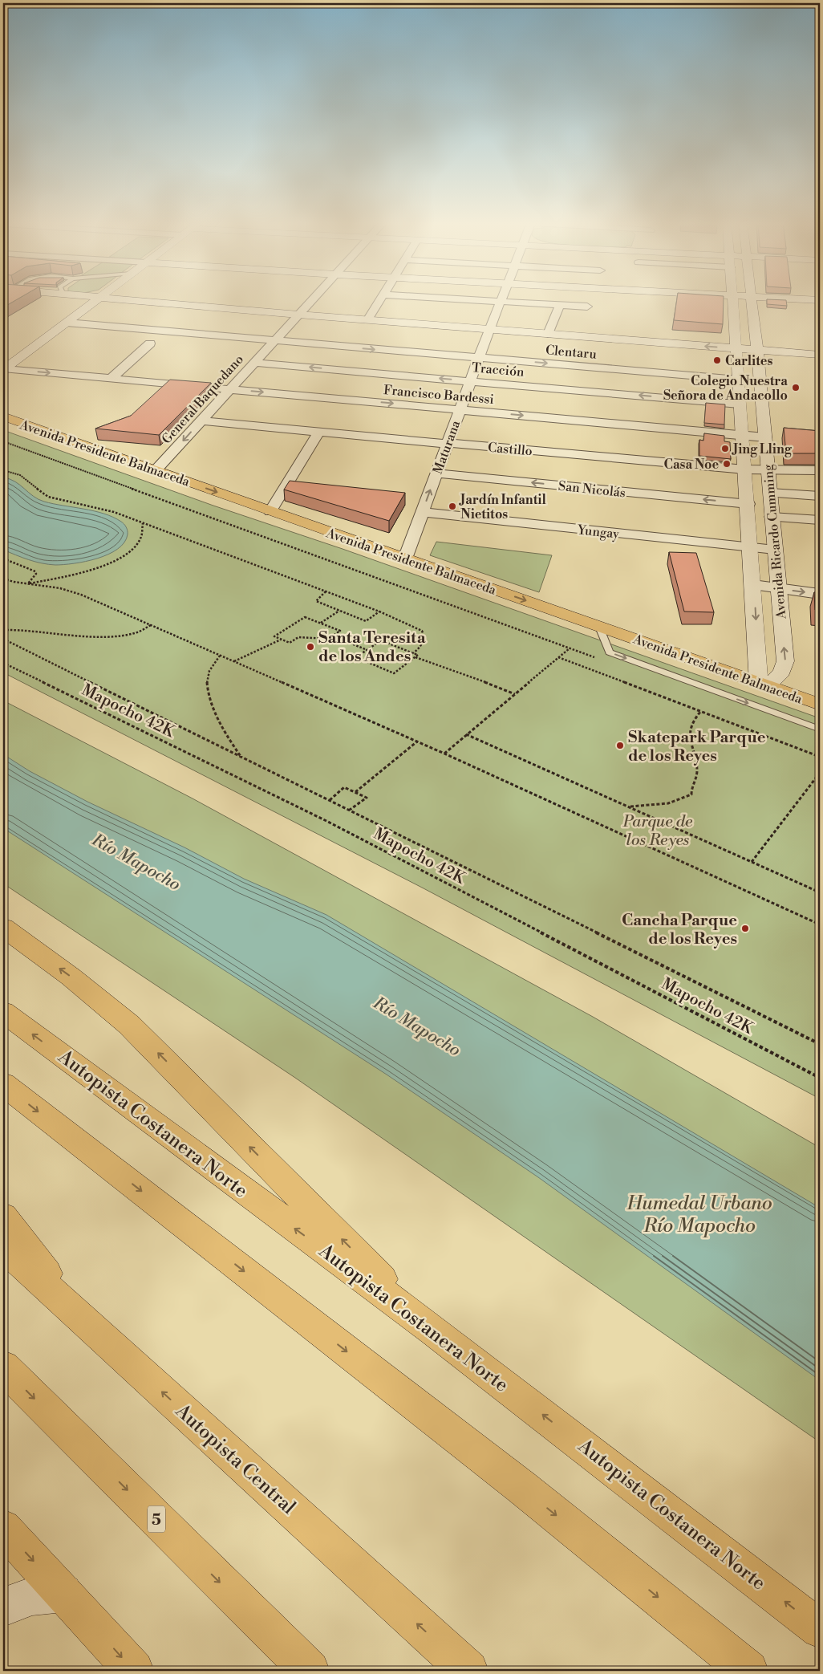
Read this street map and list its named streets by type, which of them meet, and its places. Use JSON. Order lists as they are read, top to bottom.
{
  "streets": {
    "main road": [
      "Avenida Presidente Balmaceda",
      "Avenida Ricardo Cumming",
      "Autopista Costanera Norte",
      "Autopista Central",
      "5"
    ],
    "street": [
      "Clentaru",
      "Tracción",
      "Francisco Bardessi",
      "General Baquedano",
      "Maturana",
      "Castillo",
      "San Nicolás",
      "Yungay"
    ],
    "path": ["Mapocho 42K"]
  },
  "crossings": [
    ["Clentaru", "General Baquedano"],
    ["Clentaru", "Maturana"],
    ["Clentaru", "Avenida Ricardo Cumming"],
    ["Tracción", "General Baquedano"],
    ["Tracción", "Maturana"],
    ["Tracción", "Avenida Ricardo Cumming"],
    ["Francisco Bardessi", "General Baquedano"],
    ["Francisco Bardessi", "Maturana"],
    ["Francisco Bardessi", "Avenida Ricardo Cumming"],
    ["General Baquedano", "Castillo"],
    ["General Baquedano", "Avenida Presidente Balmaceda"],
    ["Maturana", "Castillo"],
    ["Maturana", "Avenida Presidente Balmaceda"],
    ["Maturana", "San Nicolás"],
    ["Maturana", "Yungay"],
    ["Castillo", "Avenida Ricardo Cumming"],
    ["Avenida Presidente Balmaceda", "Avenida Ricardo Cumming"],
    ["San Nicolás", "Avenida Ricardo Cumming"],
    ["Yungay", "Avenida Ricardo Cumming"]
  ],
  "one_way": [
    "Clentaru",
    "Tracción",
    "Francisco Bardessi",
    "San Nicolás"
  ],
  "water": ["Río Mapocho"],
  "parks": ["Parque de los Reyes", "Humedal Urbano Río Mapocho"],
  "places": [
    "Carlites",
    "Colegio Nuestra Señora de Andacollo",
    "Jing Lling",
    "Casa Noe",
    "Jardín Infantil Nietitos",
    "Santa Teresita de los Andes",
    "Skatepark Parque de los Reyes",
    "Cancha Parque de los Reyes"
  ]
}
